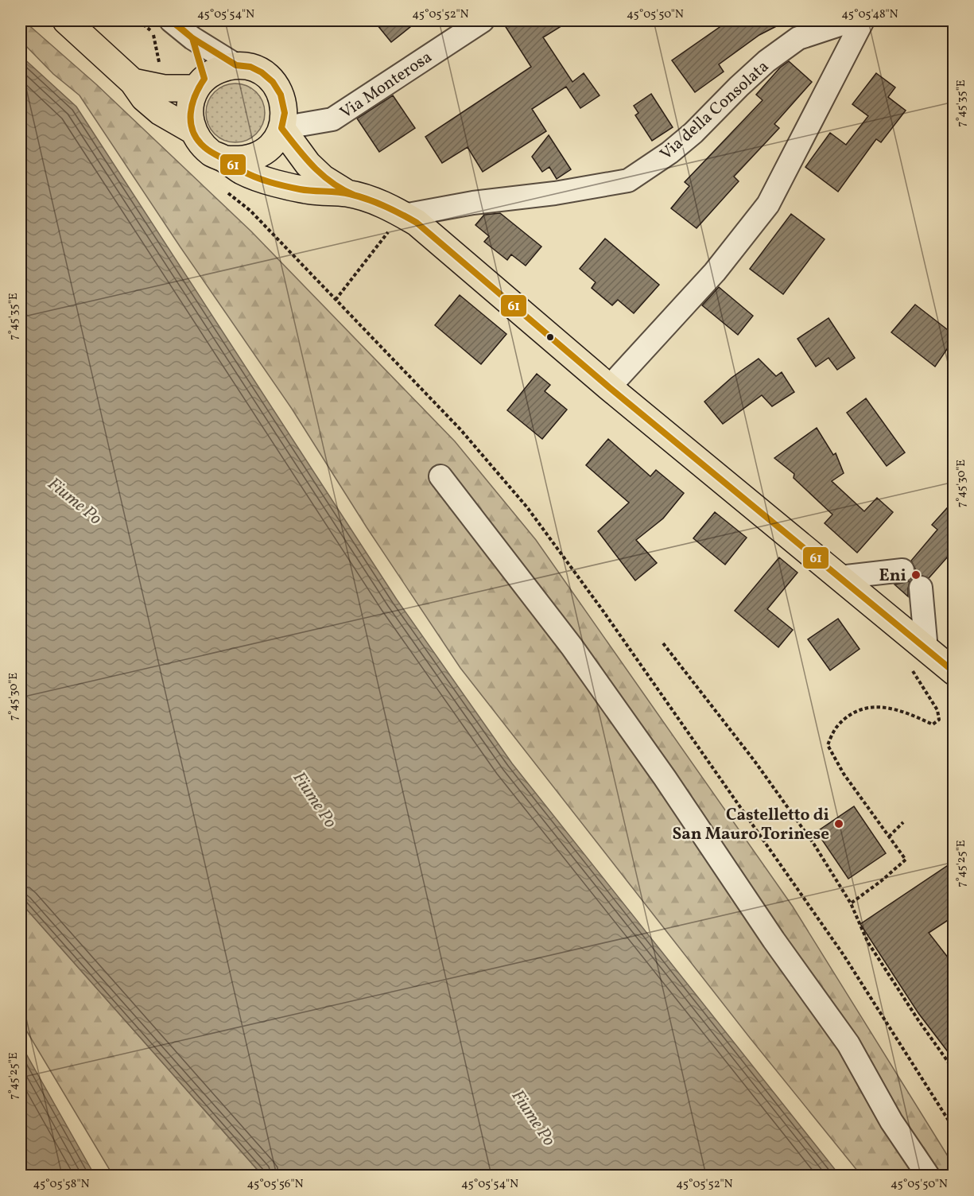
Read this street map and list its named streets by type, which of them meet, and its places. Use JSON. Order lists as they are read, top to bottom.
{
  "streets": {
    "street": ["Via Monterosa", "Via della Consolata"]
  },
  "water": ["Fiume Po"],
  "places": ["Eni", "Castelletto di San Mauro Torinese"],
  "lines": ["transit line 61"],
  "coordinates": [
    "45°05'54\"N",
    "45°05'52\"N",
    "45°05'50\"N",
    "45°05'48\"N",
    "7°45'35\"E",
    "7°45'30\"E",
    "7°45'25\"E",
    "45°05'58\"N",
    "45°05'56\"N"
  ]
}
